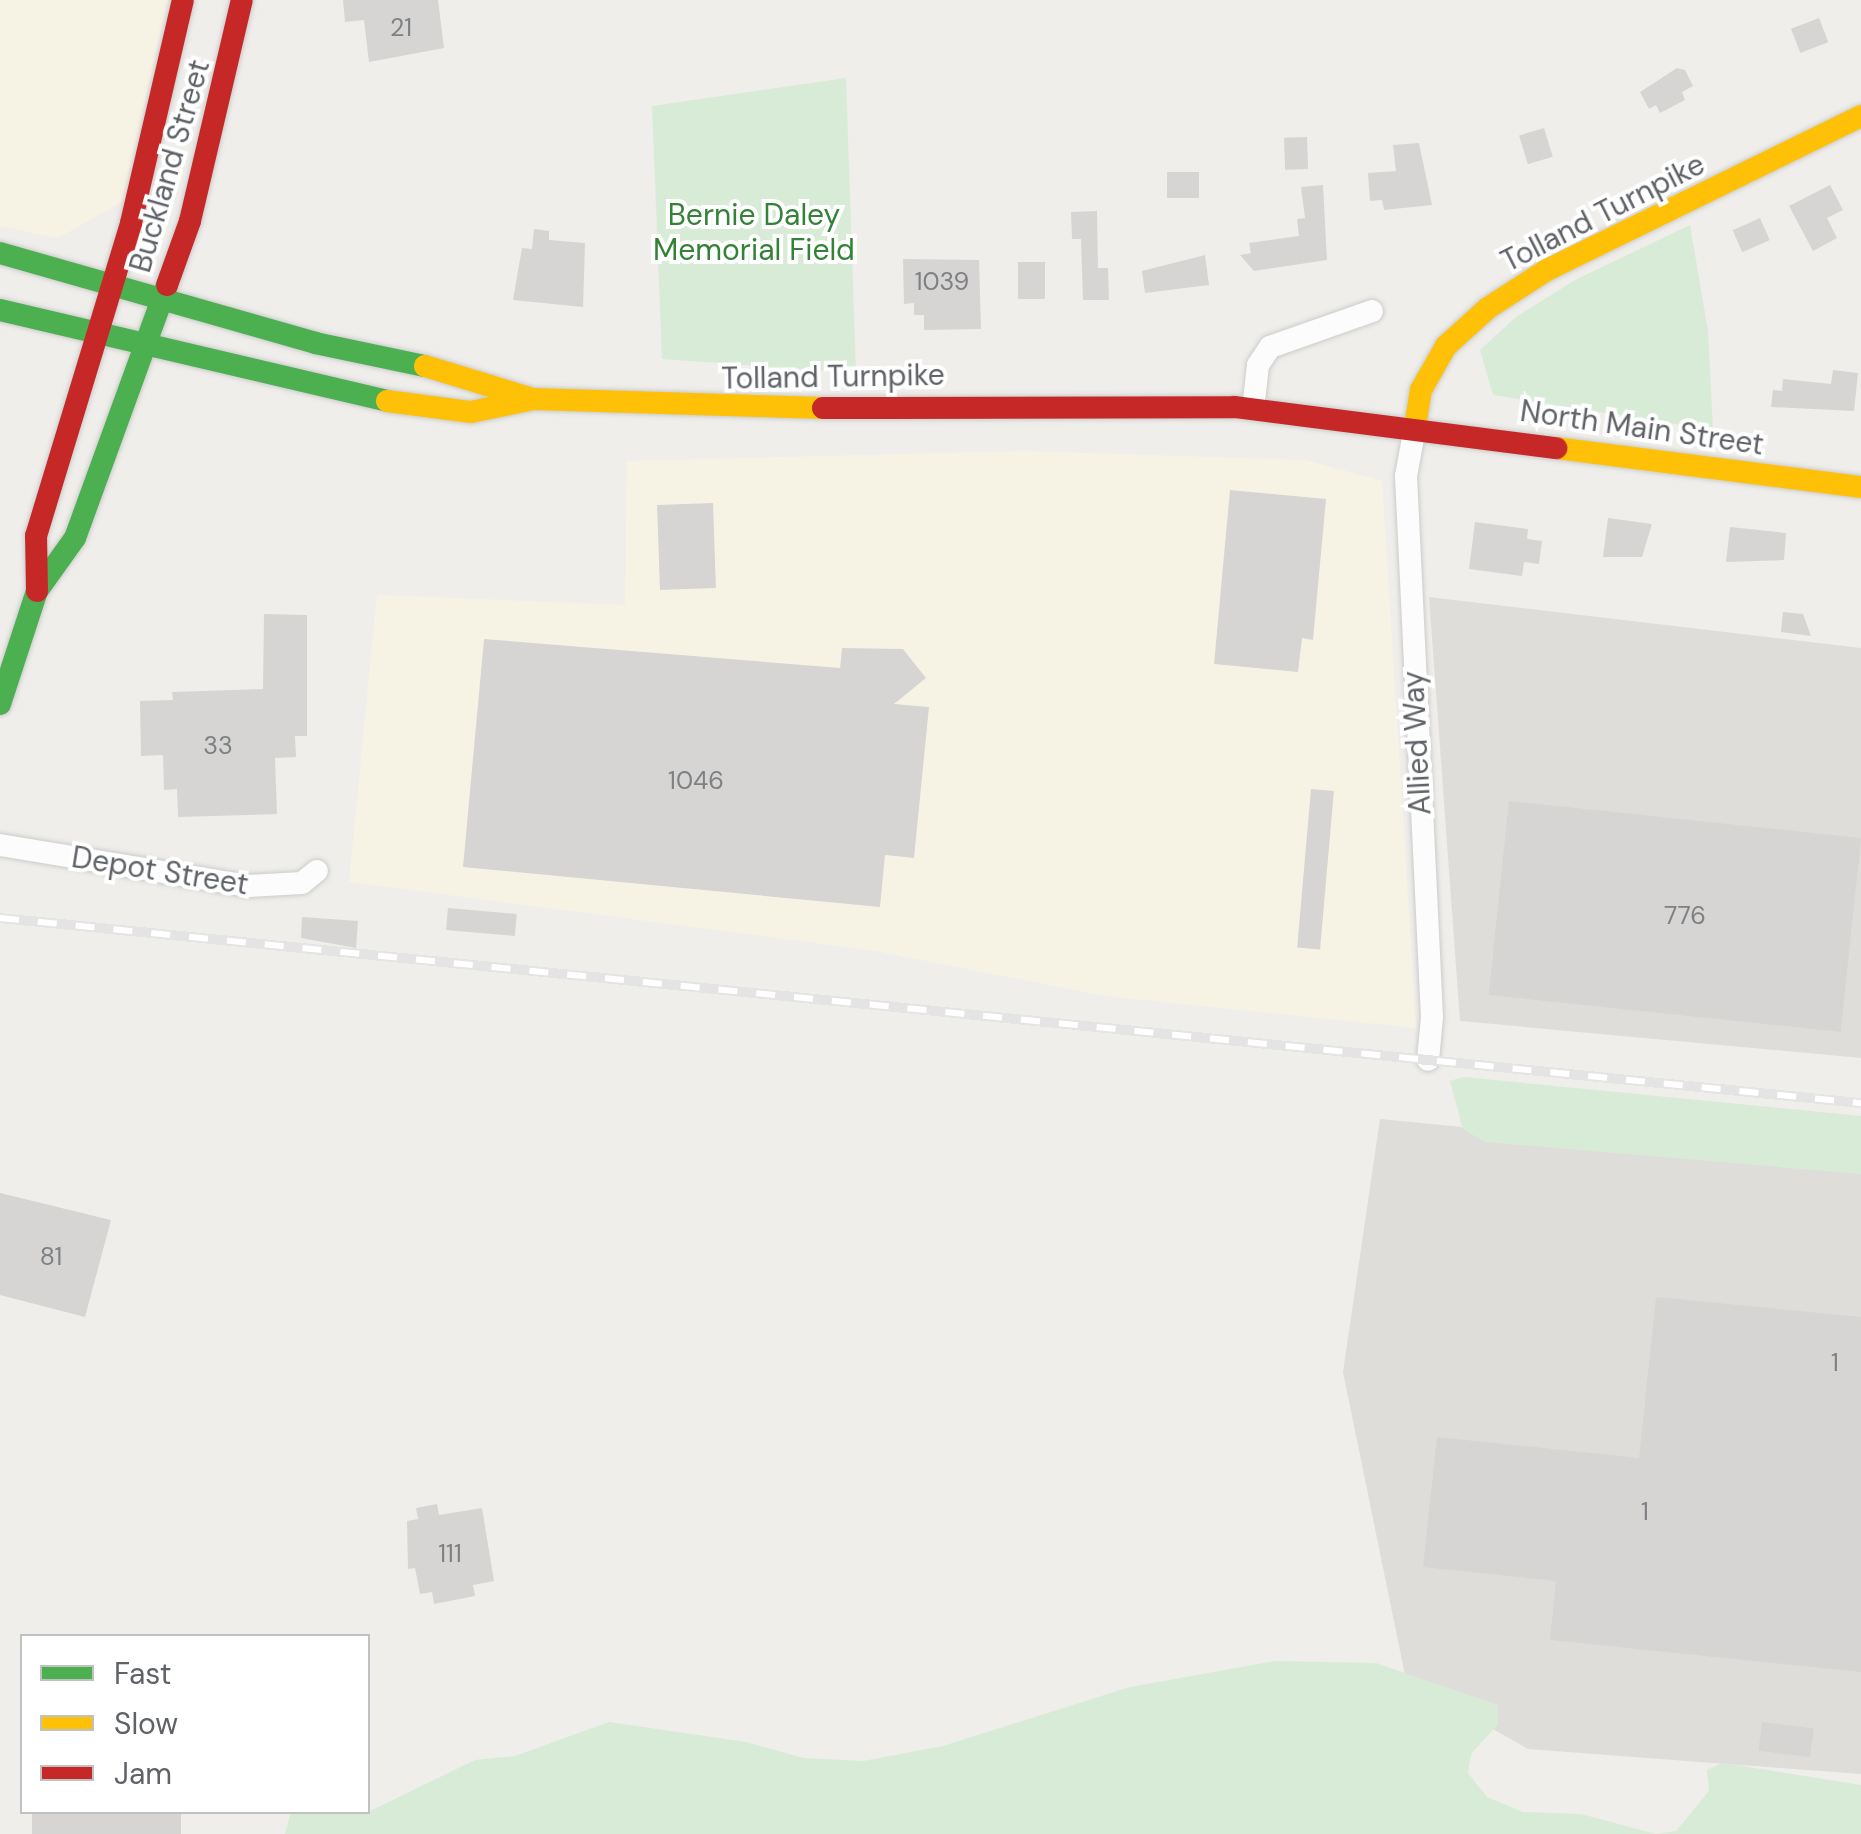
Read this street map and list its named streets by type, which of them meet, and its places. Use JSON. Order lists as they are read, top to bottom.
{
  "streets": {
    "main road": ["Buckland Street", "Tolland Turnpike", "North Main Street"],
    "street": ["Allied Way", "Depot Street"]
  },
  "crossings": [
    ["Buckland Street", "Tolland Turnpike"],
    ["Tolland Turnpike", "North Main Street"],
    ["Tolland Turnpike", "Allied Way"],
    ["North Main Street", "Allied Way"]
  ],
  "parks": ["Bernie Daley Memorial Field"],
  "house_numbers": [
    "21",
    "1039",
    "33",
    "1046",
    "776",
    "81",
    "1",
    "1",
    "111"
  ],
  "legend": ["Fast", "Slow", "Jam"]
}
